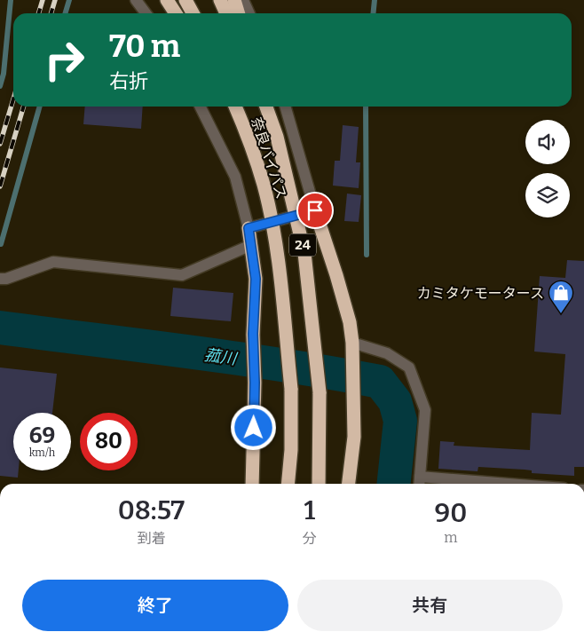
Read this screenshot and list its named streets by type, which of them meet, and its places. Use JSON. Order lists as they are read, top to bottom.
{
  "streets": {
    "highway": ["奈良バイパス", "24"]
  },
  "water": ["菰川"],
  "places": {
    "shop": ["カミタケモータース"]
  },
  "page": {
    "turn": ["70 m", "右折"],
    "speed": "69 km/h",
    "limit": "80",
    "eta": [
      "08:57",
      "到着",
      "1",
      "分",
      "90",
      "m"
    ],
    "buttons": ["終了", "共有"]
  }
}
